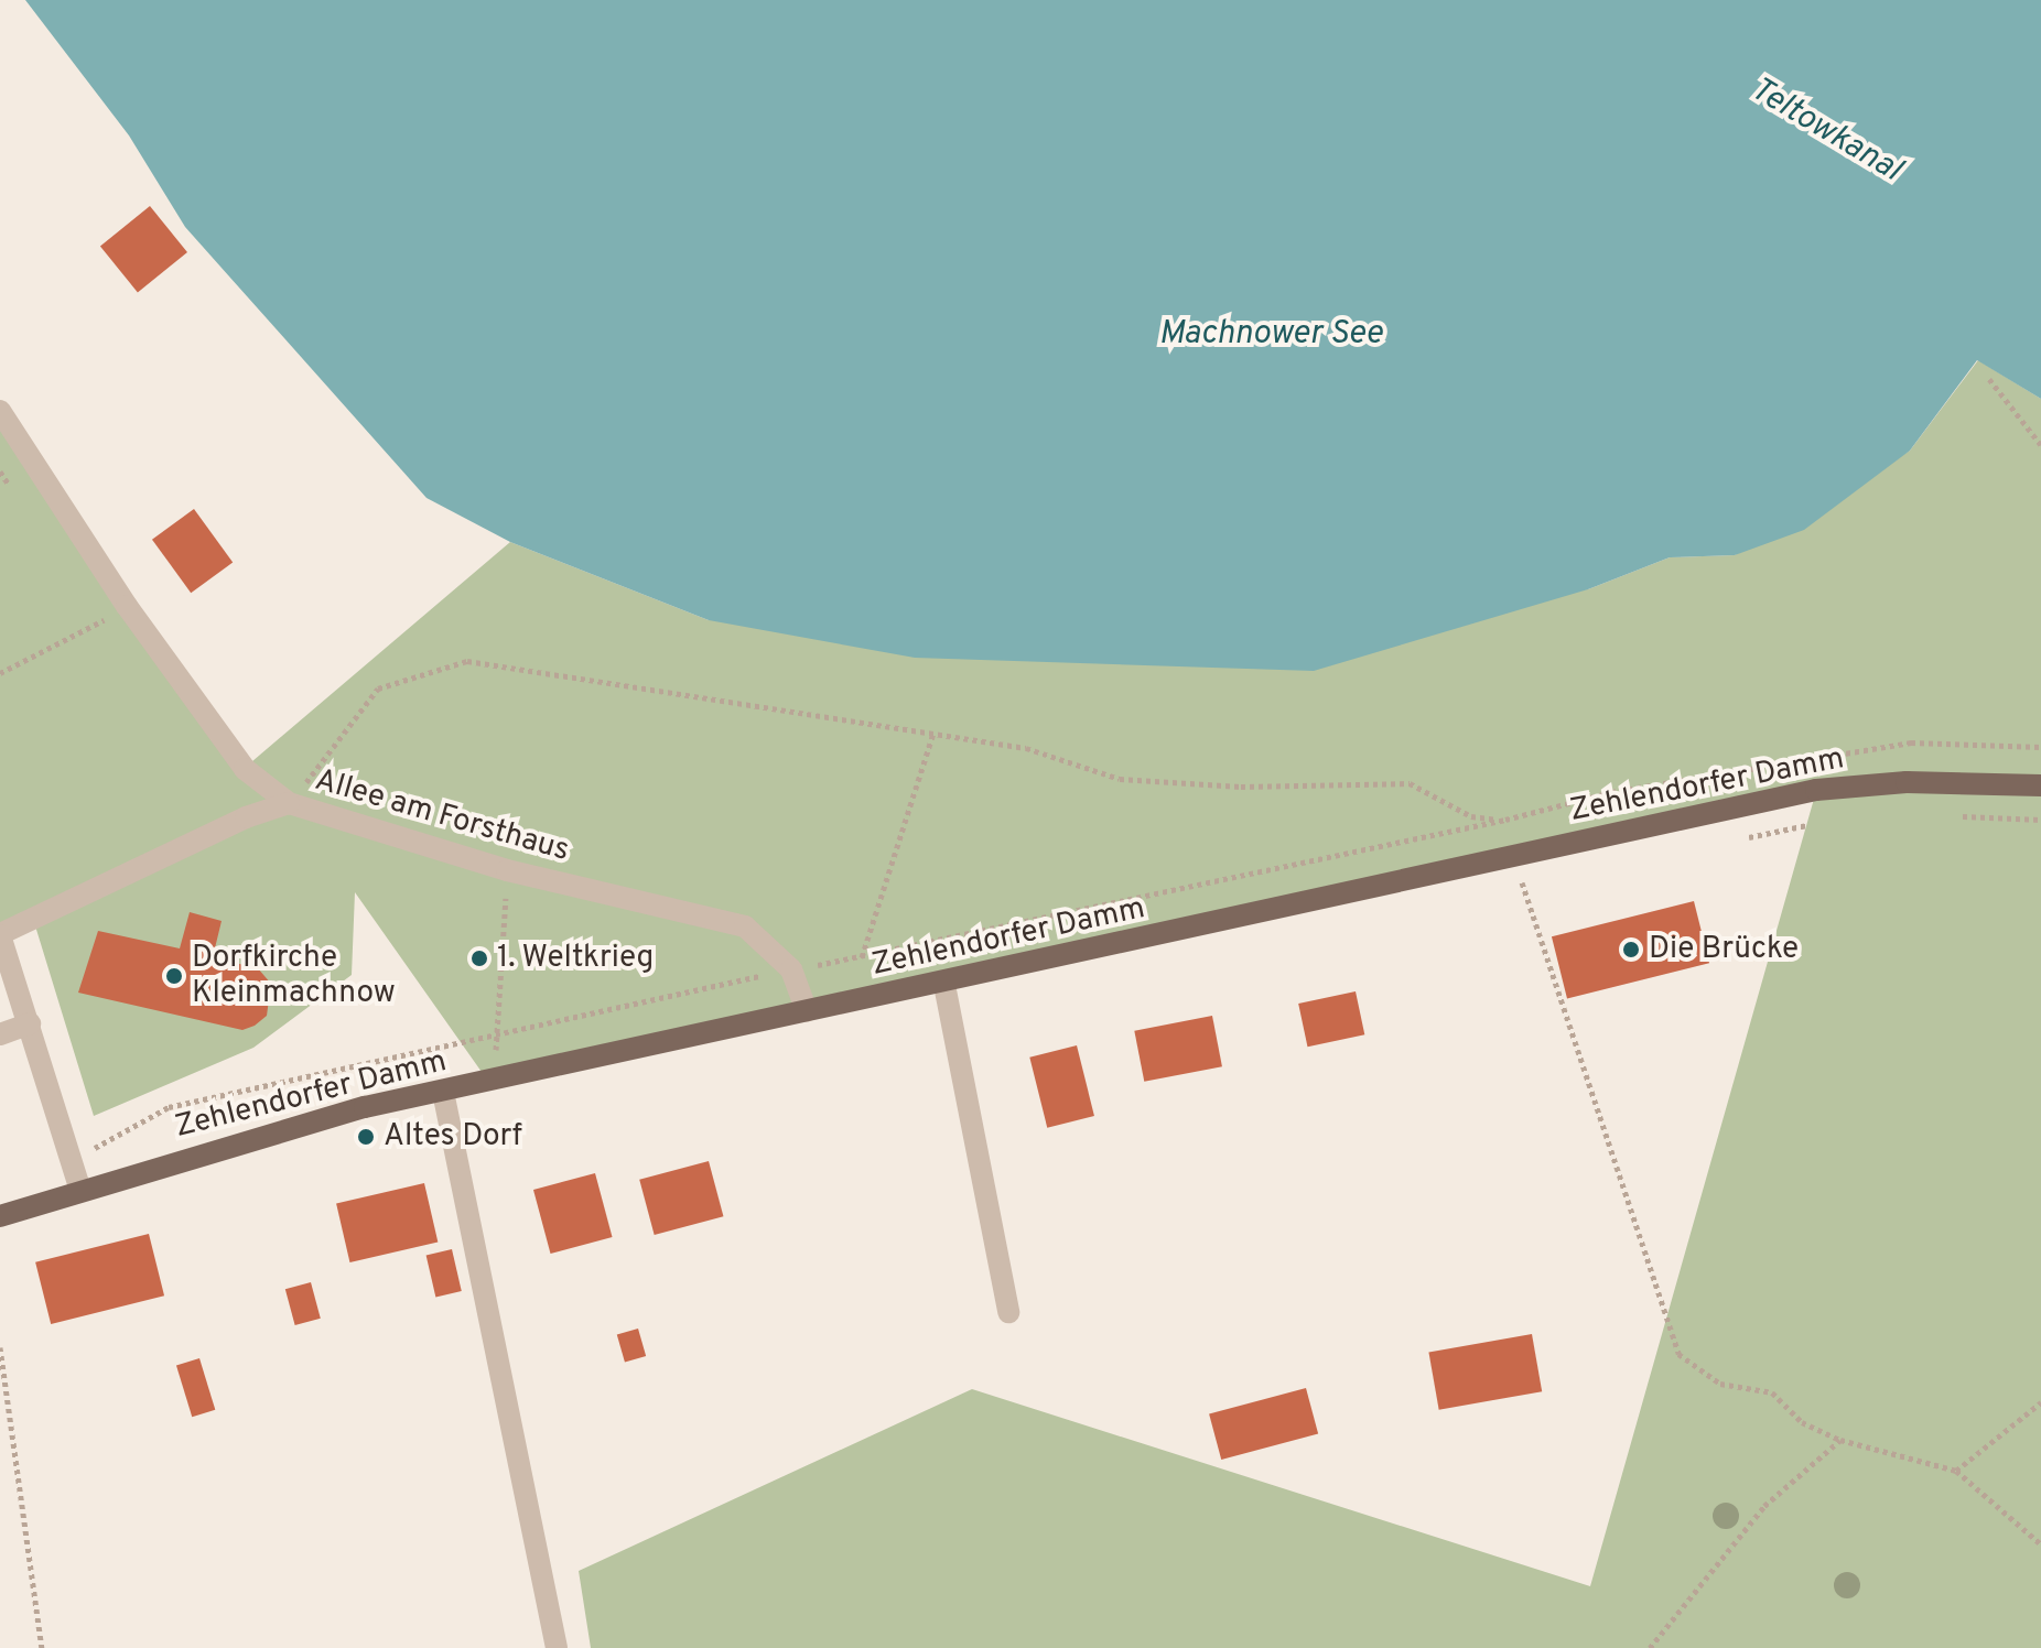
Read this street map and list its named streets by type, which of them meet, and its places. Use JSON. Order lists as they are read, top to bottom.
{
  "streets": {
    "main road": ["Zehlendorfer Damm"],
    "street": ["Allee am Forsthaus"]
  },
  "crossings": [
    ["Zehlendorfer Damm", "Allee am Forsthaus"]
  ],
  "water": ["Teltowkanal", "Machnower See"],
  "places": [
    "Die Brücke",
    "1. Weltkrieg",
    "Dorfkirche Kleinmachnow",
    "Altes Dorf"
  ]
}
